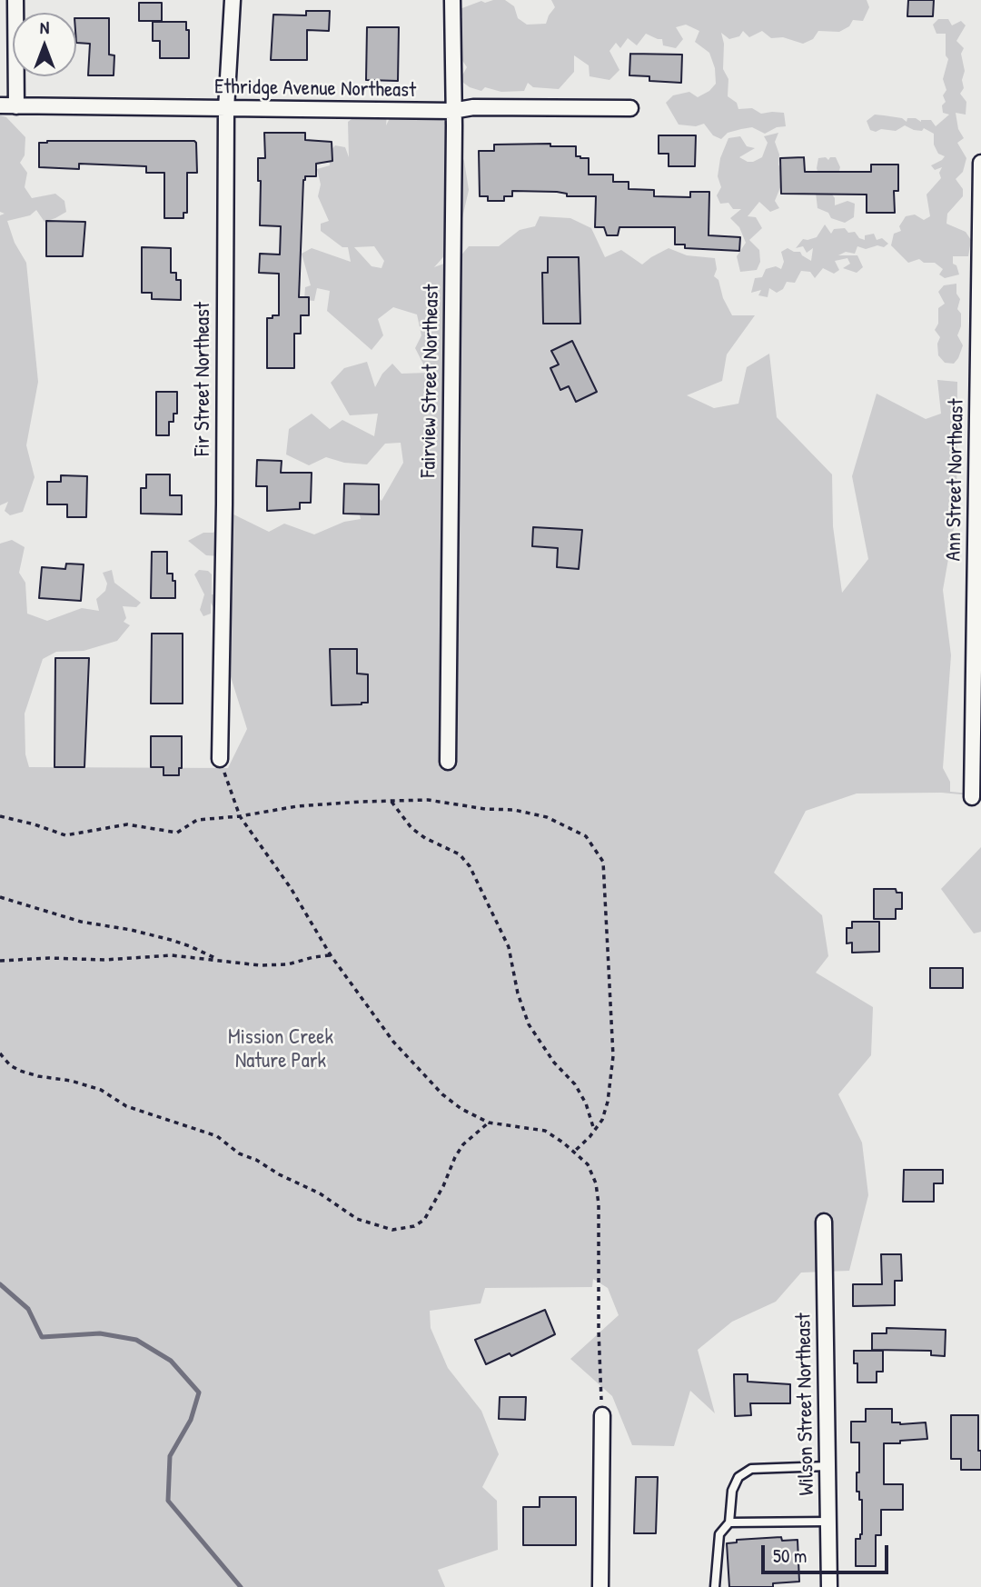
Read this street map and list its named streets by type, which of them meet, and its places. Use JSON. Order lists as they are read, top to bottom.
{
  "streets": {
    "street": [
      "Ethridge Avenue Northeast",
      "Fir Street Northeast",
      "Fairview Street Northeast",
      "Ann Street Northeast",
      "Wilson Street Northeast"
    ]
  },
  "crossings": [
    ["Ethridge Avenue Northeast", "Fir Street Northeast"],
    ["Ethridge Avenue Northeast", "Fairview Street Northeast"]
  ],
  "parks": ["Mission Creek Nature Park"],
  "scale_bar": "50 m",
  "north": "top"
}
